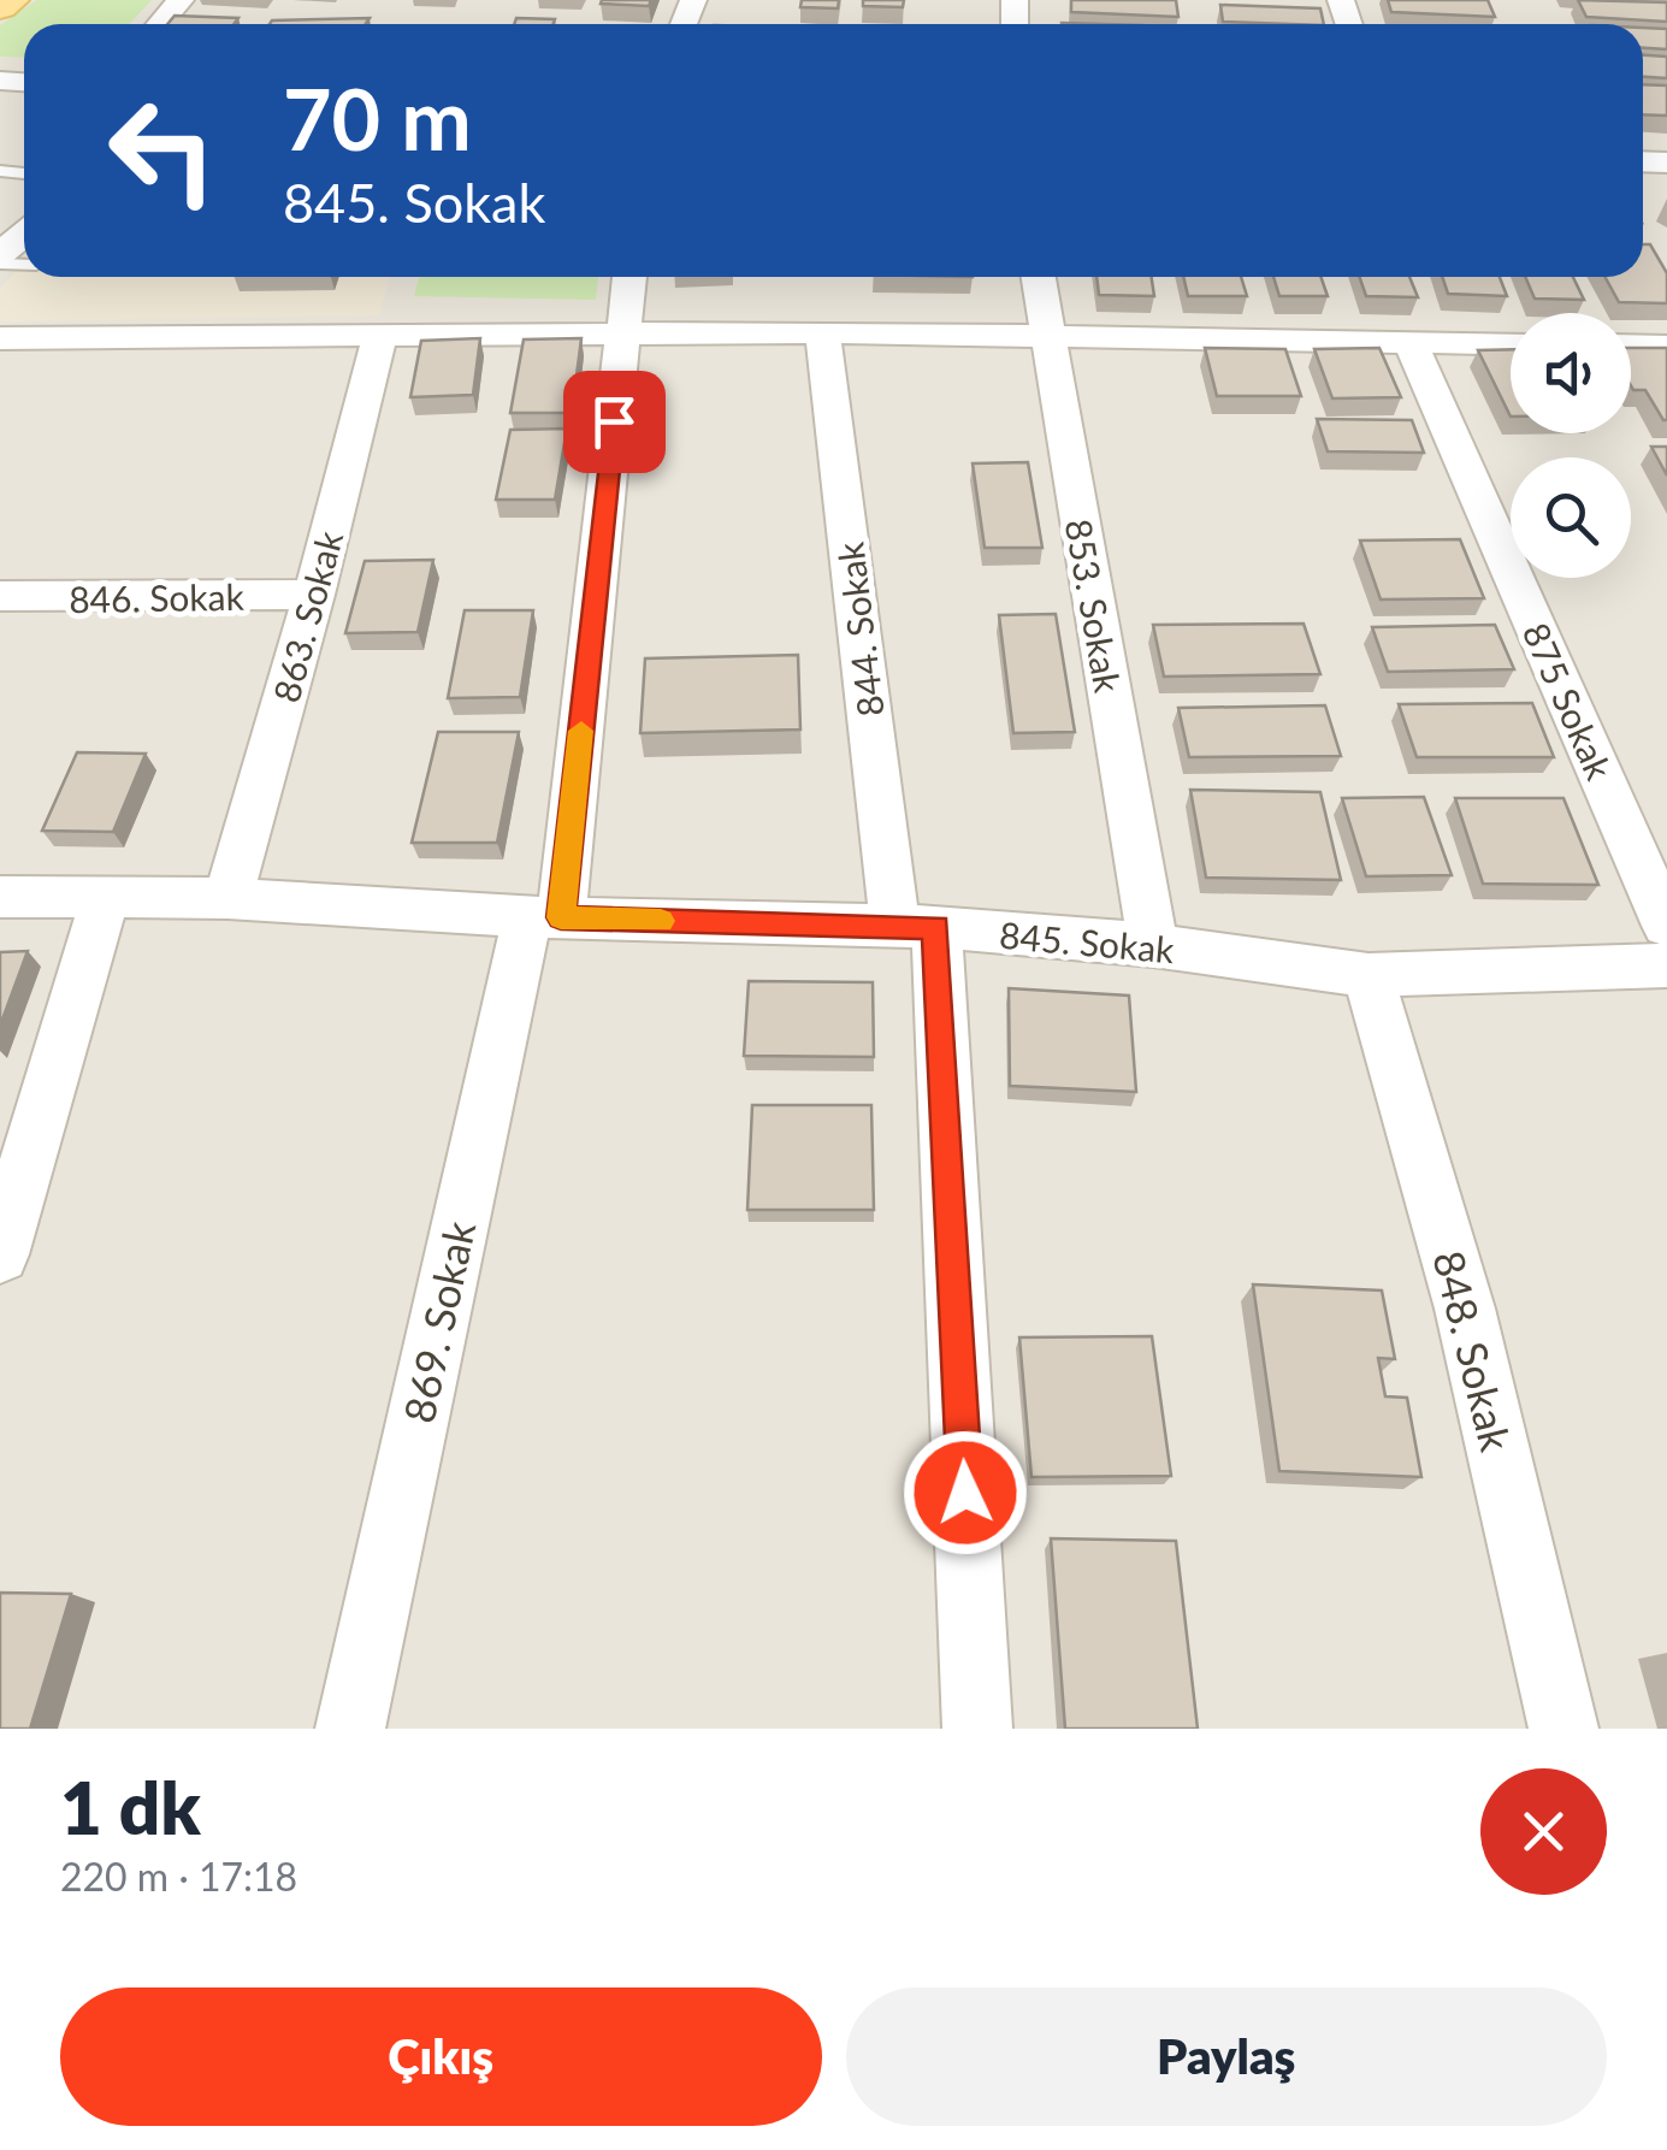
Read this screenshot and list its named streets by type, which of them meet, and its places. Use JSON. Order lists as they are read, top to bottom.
{
  "streets": {
    "street": [
      "846. Sokak",
      "853. Sokak",
      "863. Sokak",
      "844. Sokak",
      "875 Sokak",
      "845. Sokak",
      "869. Sokak",
      "848. Sokak"
    ]
  },
  "crossings": [
    ["846. Sokak", "863. Sokak"],
    ["853. Sokak", "845. Sokak"],
    ["863. Sokak", "845. Sokak"],
    ["844. Sokak", "845. Sokak"],
    ["845. Sokak", "869. Sokak"],
    ["845. Sokak", "848. Sokak"]
  ],
  "page": {
    "turn": ["70 m", "845. Sokak"],
    "heading": ["1 dk", "220 m · 17:18"],
    "buttons": ["Çıkış", "Paylaş"]
  }
}
